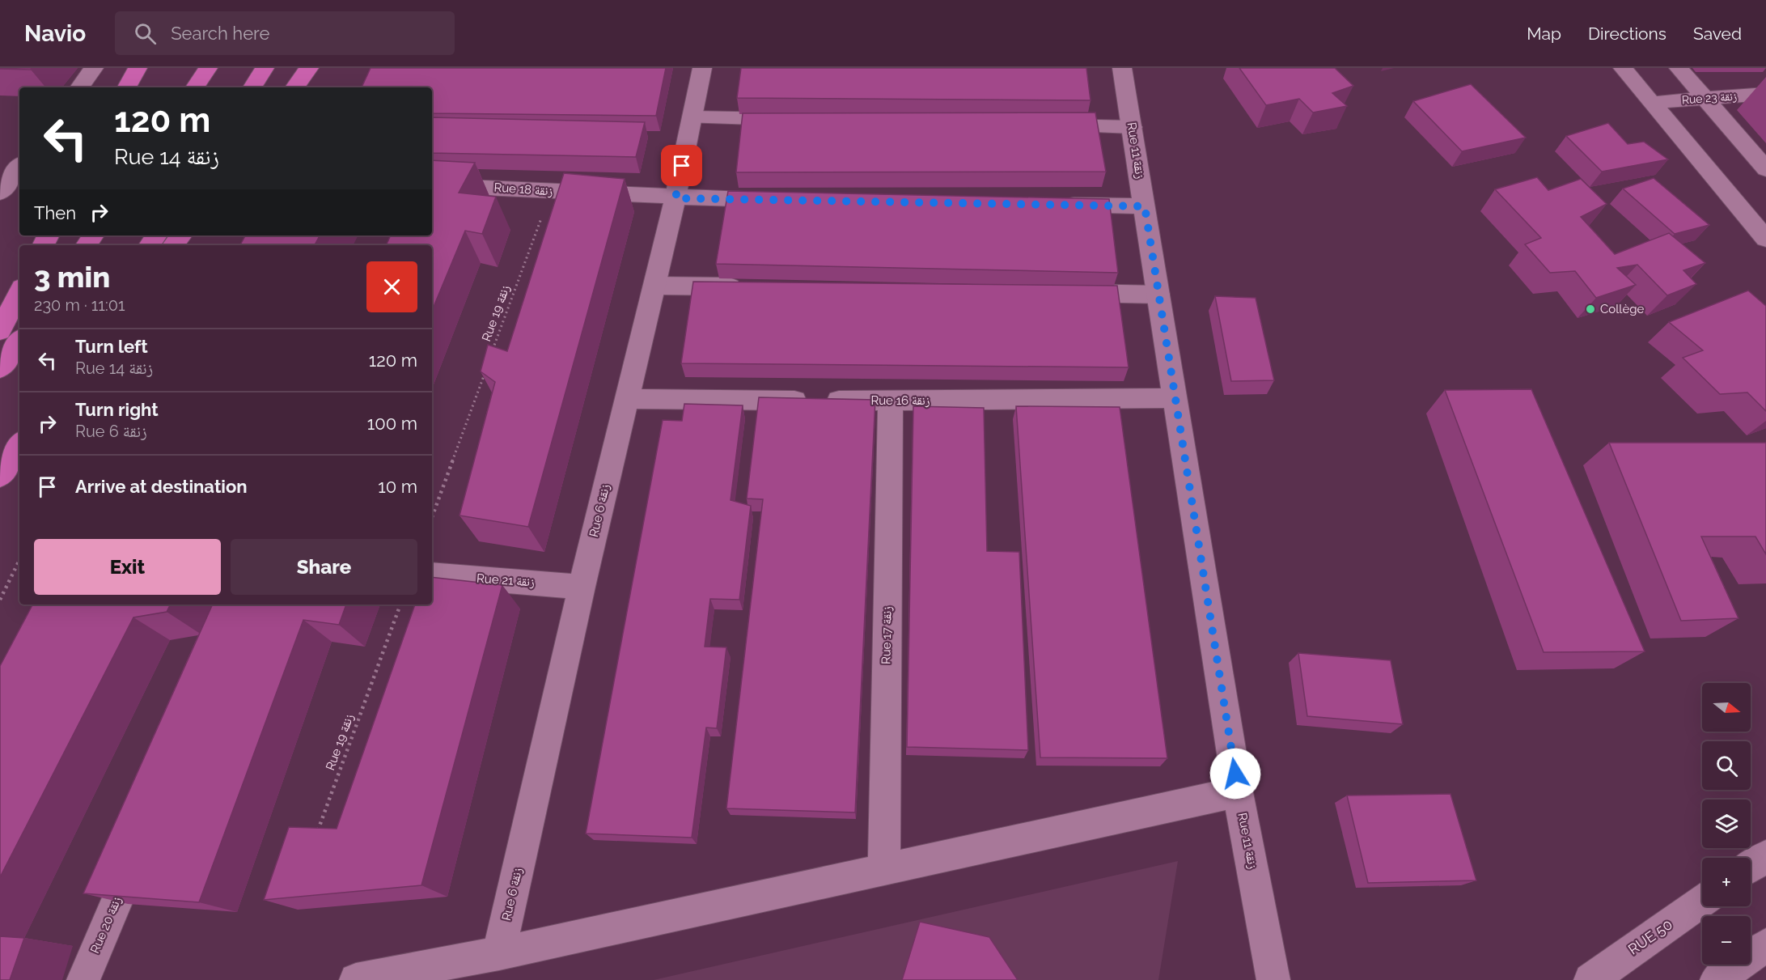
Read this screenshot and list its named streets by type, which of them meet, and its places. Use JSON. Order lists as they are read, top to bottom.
{
  "streets": {
    "street": [
      "Rue 23 زنقة",
      "Rue 11 زنقة",
      "Rue 18 زنقة",
      "Rue 16 زنقة",
      "Rue 6 زنقة",
      "Rue 21 زنقة",
      "Rue 17 زنقة",
      "Rue 20 زنقة",
      "RUE 50"
    ],
    "path": ["Rue 19 زنقة"]
  },
  "crossings": [
    ["Rue 11 زنقة", "Rue 16 زنقة"],
    ["Rue 18 زنقة", "Rue 19 زنقة"],
    ["Rue 18 زنقة", "Rue 6 زنقة"],
    ["Rue 16 زنقة", "Rue 6 زنقة"],
    ["Rue 16 زنقة", "Rue 17 زنقة"],
    ["Rue 6 زنقة", "Rue 21 زنقة"]
  ],
  "places": ["Collège"],
  "north": "right",
  "page": {
    "header": "Navio",
    "search": "Search here",
    "nav": ["Map", "Directions", "Saved"],
    "turn": ["120 m", "Rue 14 زنقة"],
    "then": "Then",
    "heading": ["3 min", "230 m · 11:01"],
    "list": [
      {
        "name": "Turn left",
        "note": "Rue 14 زنقة",
        "value": "120 m"
      },
      {
        "name": "Turn right",
        "note": "Rue 6 زنقة",
        "value": "100 m"
      },
      {
        "name": "Arrive at destination",
        "value": "10 m"
      }
    ],
    "buttons": ["Exit", "Share"],
    "map_buttons": ["+", "−"]
  }
}
